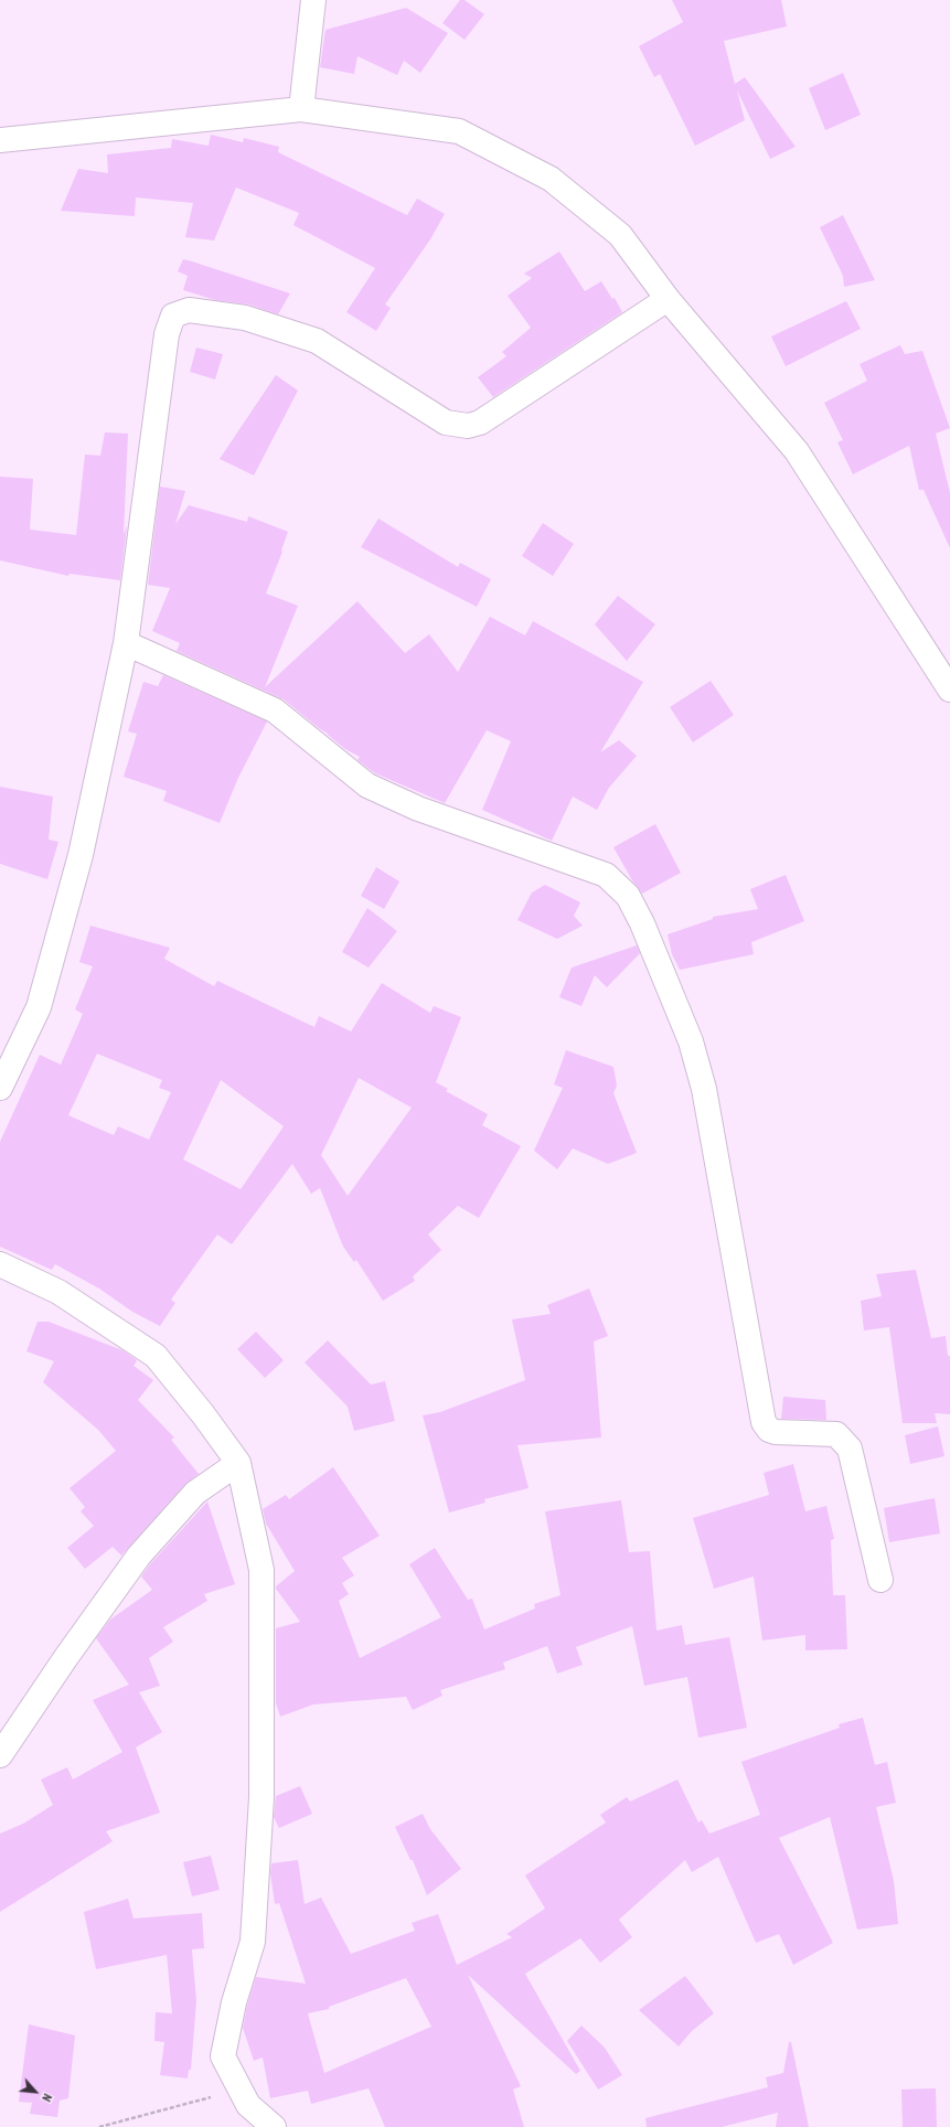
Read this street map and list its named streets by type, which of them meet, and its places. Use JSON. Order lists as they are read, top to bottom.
{
  "north": "bottom right"
}
